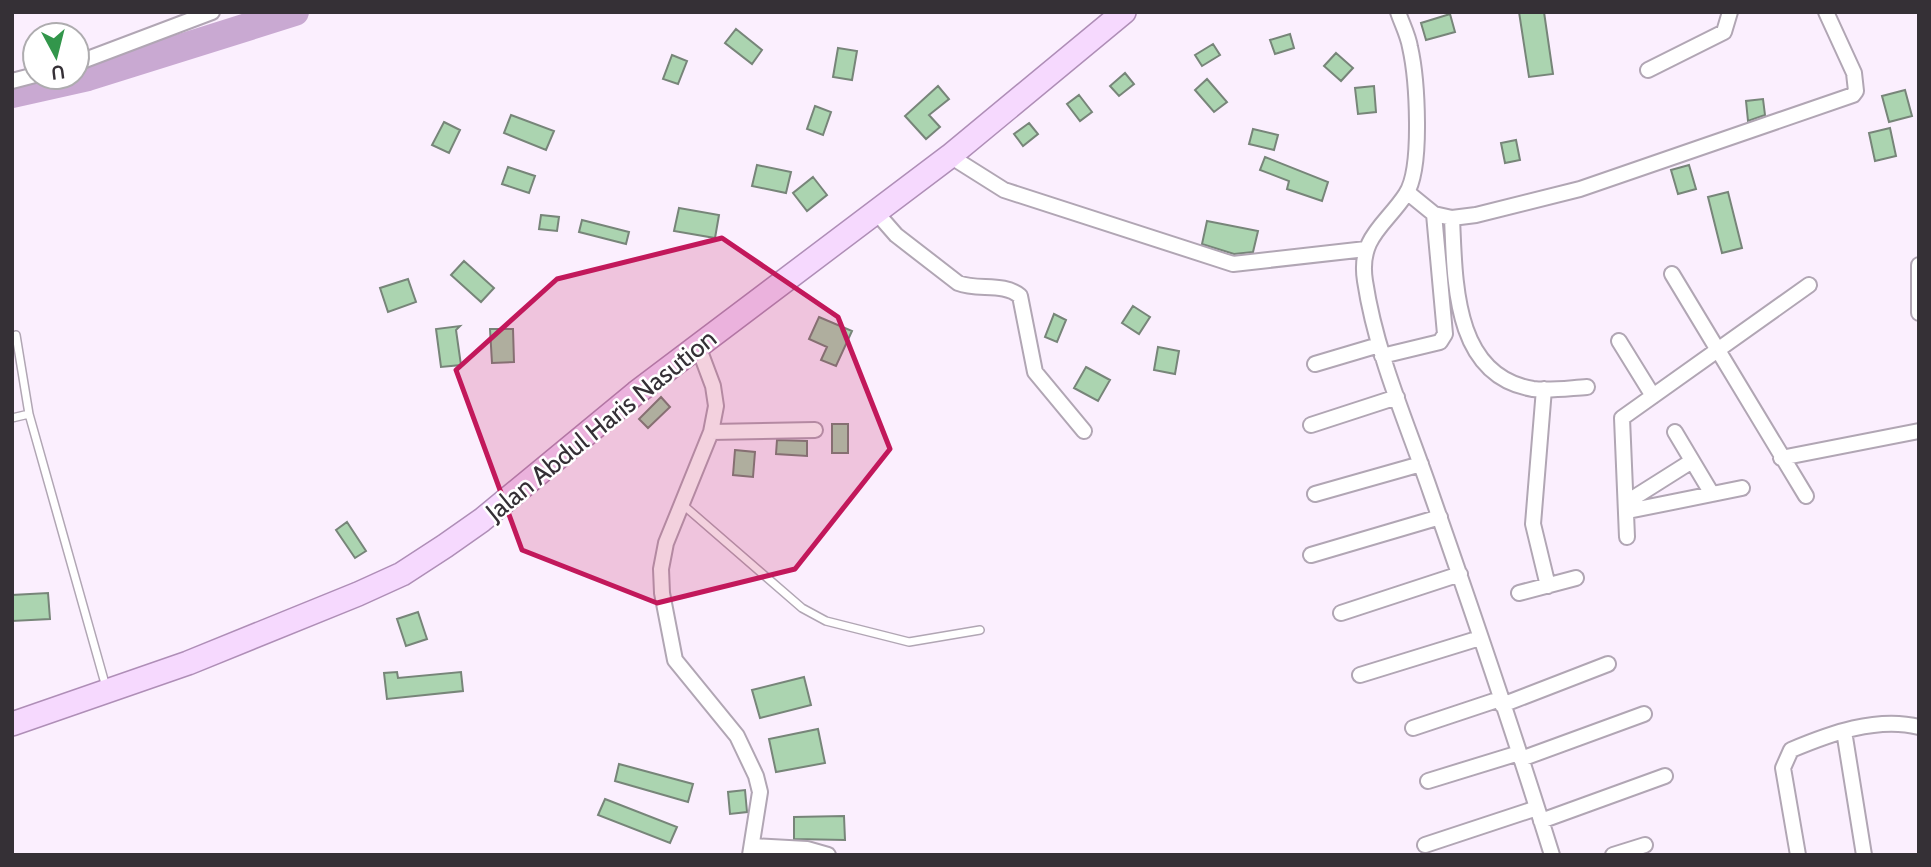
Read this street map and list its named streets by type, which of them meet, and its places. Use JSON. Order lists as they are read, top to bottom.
{
  "streets": {
    "main road": ["Jalan Abdul Haris Nasution"]
  },
  "north": "bottom"
}
